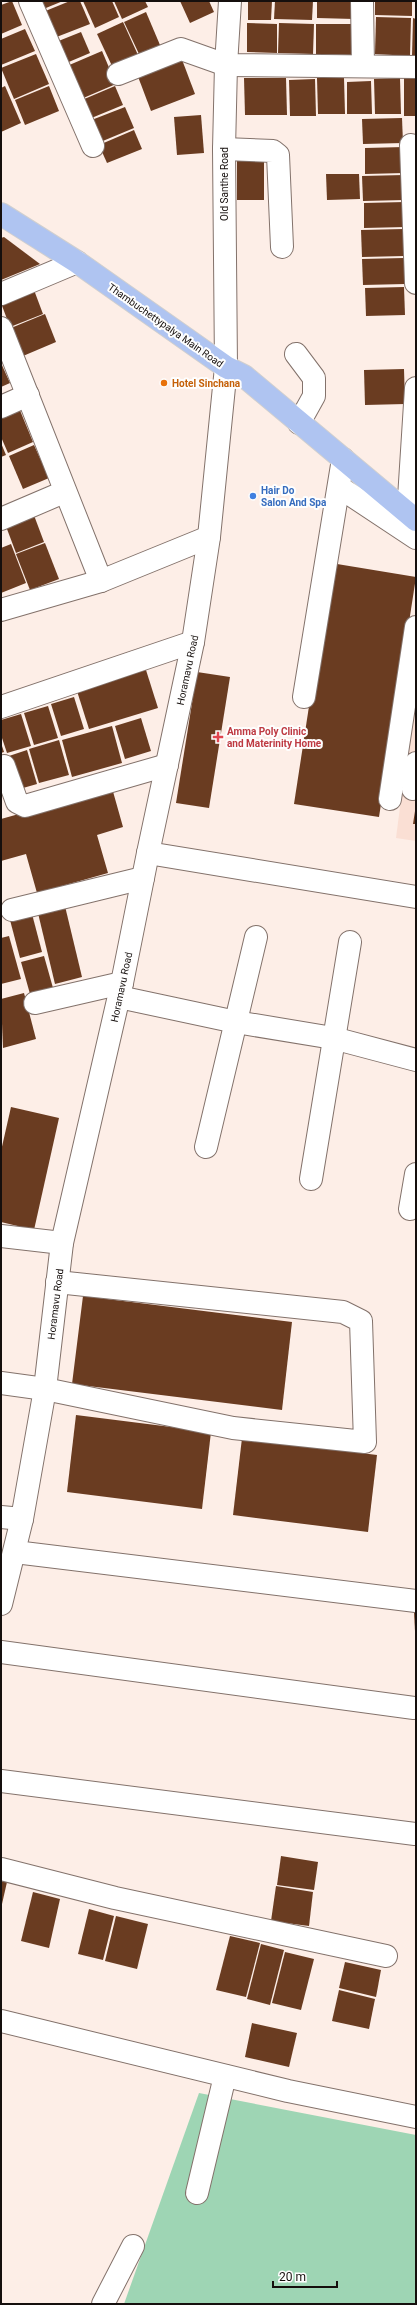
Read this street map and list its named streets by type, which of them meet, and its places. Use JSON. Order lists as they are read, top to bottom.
{
  "streets": {
    "main road": ["Thambuchettypalya Main Road"],
    "street": ["Old Santhe Road", "Horamavu Road"]
  },
  "crossings": [
    ["Old Santhe Road", "Thambuchettypalya Main Road"],
    ["Old Santhe Road", "Horamavu Road"],
    ["Thambuchettypalya Main Road", "Horamavu Road"]
  ],
  "places": {
    "other": ["Hotel Sinchana", "Hair Do Salon And Spa"],
    "health": ["Amma Poly Clinic and Materinity Home"]
  },
  "scale_bar": "20 m"
}
